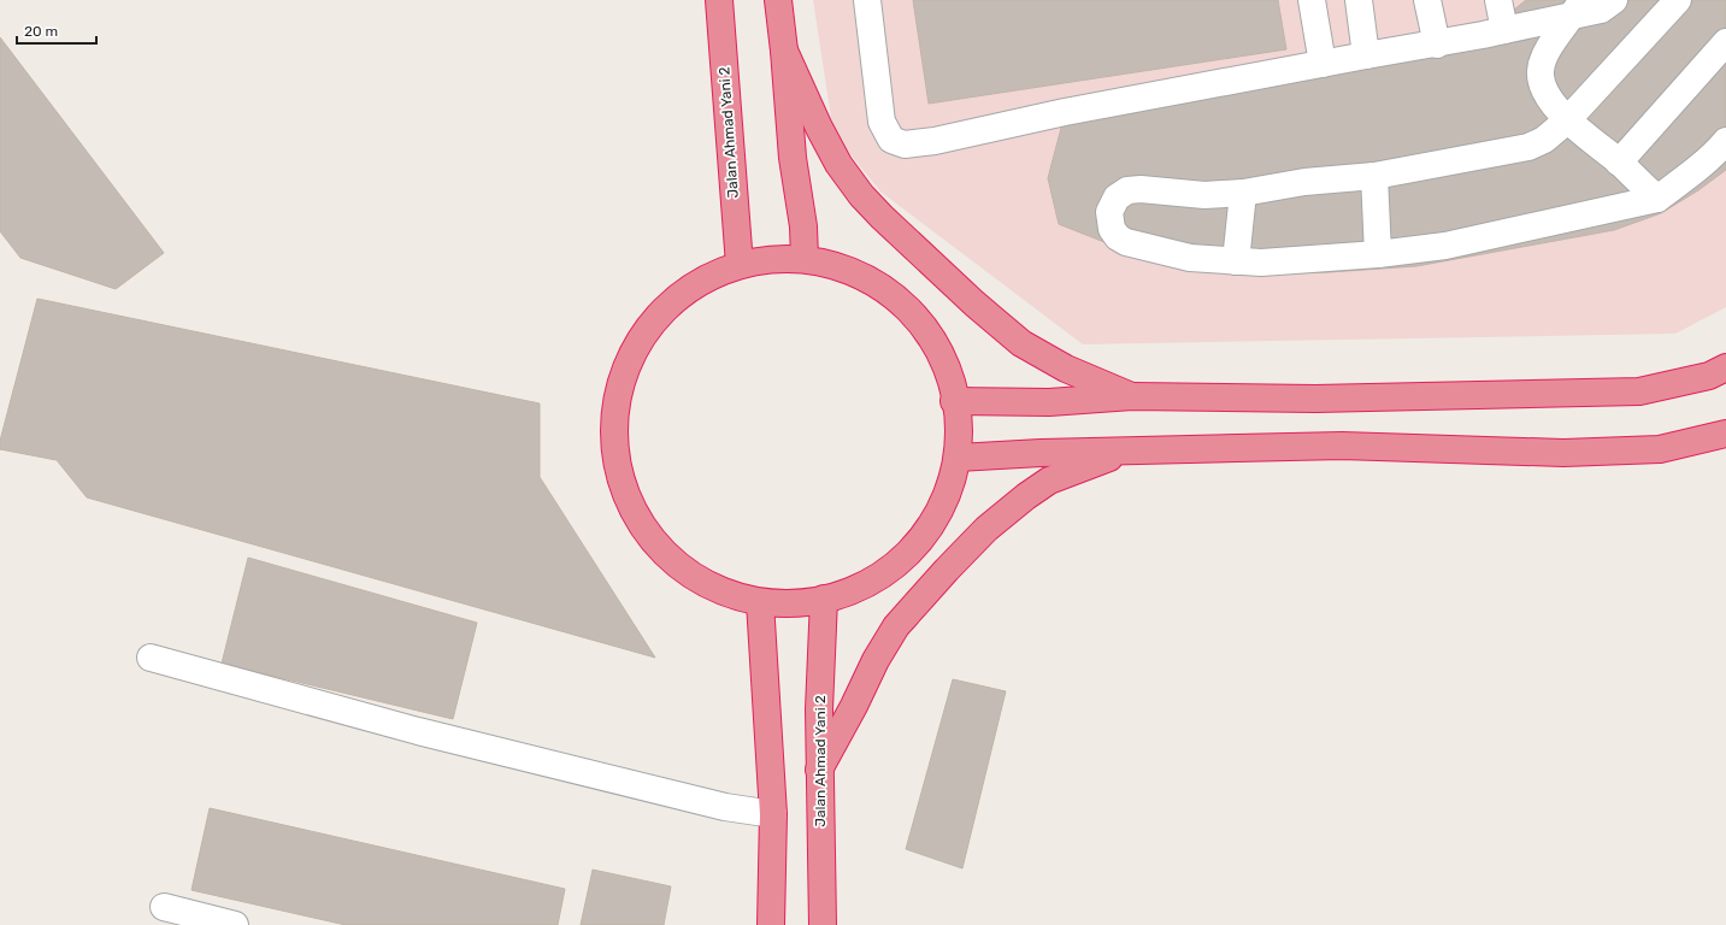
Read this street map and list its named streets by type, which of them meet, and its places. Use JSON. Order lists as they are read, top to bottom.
{
  "streets": {
    "highway": ["Jalan Ahmad Yani 2"]
  },
  "scale_bar": "20 m"
}
